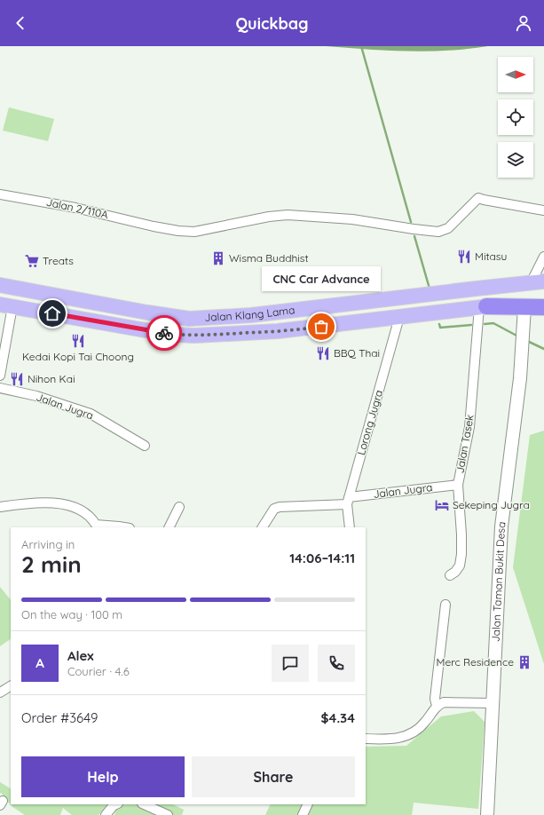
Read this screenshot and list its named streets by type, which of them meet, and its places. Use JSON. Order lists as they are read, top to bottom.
{
  "streets": {
    "main road": ["Jalan Klang Lama"],
    "street": [
      "Jalan 2/110A",
      "Jalan Jugra",
      "Lorong Jugra",
      "Jalan Tasek",
      "Jalan Taman Bukit Desa"
    ]
  },
  "crossings": [
    ["Jalan Klang Lama", "Lorong Jugra"],
    ["Jalan Klang Lama", "Jalan Tasek"],
    ["Jalan Jugra", "Lorong Jugra"],
    ["Jalan Jugra", "Jalan Tasek"]
  ],
  "places": {
    "restaurant": [
      "Mitasu",
      "Kedai Kopi Tai Choong",
      "BBQ Thai",
      "Nihon Kai"
    ],
    "building": ["Wisma Buddhist", "Merc Residence"],
    "supermarket": ["Treats"],
    "other": ["CNC Car Advance"],
    "hotel": ["Sekeping Jugra"]
  },
  "north": "right",
  "page": {
    "header": "Quickbag",
    "bubble": "CNC Car Advance",
    "heading": ["2 min", "Arriving in", "14:06–14:11"],
    "panel": [
      "Alex",
      "Courier · 4.6",
      "Order #3649",
      "$4.34"
    ],
    "bar": "On the way · 100 m",
    "round": "A",
    "buttons": ["Help", "Share"]
  }
}
